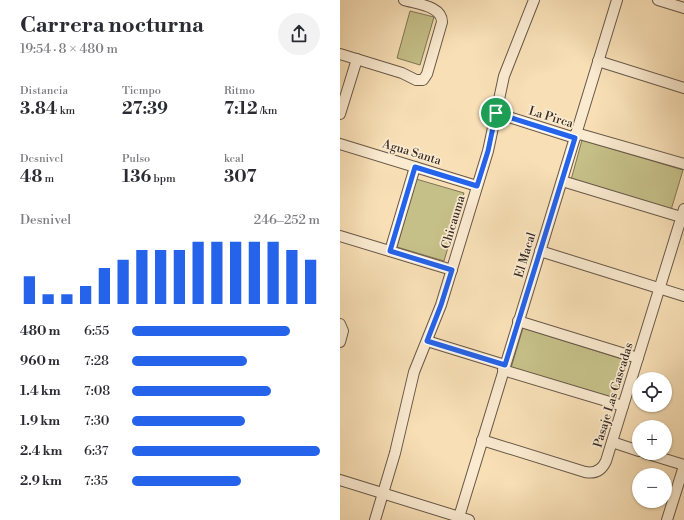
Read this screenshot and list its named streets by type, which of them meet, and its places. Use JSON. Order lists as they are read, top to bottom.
{
  "streets": {
    "street": [
      "La Pirca",
      "Agua Santa",
      "Chicauma",
      "El Macal",
      "Pasaje Las Cascadas"
    ]
  },
  "crossings": [
    ["La Pirca", "Chicauma"],
    ["La Pirca", "El Macal"],
    ["Agua Santa", "Chicauma"],
    ["El Macal", "Pasaje Las Cascadas"]
  ],
  "page": {
    "heading": ["Carrera nocturna", "19:54 · 8 × 480 m"],
    "stats": [
      ["Distancia", "3.84 km"],
      ["Tiempo", "27:39"],
      ["Ritmo", "7:12 /km"],
      ["Desnivel", "48 m"],
      ["Pulso", "136 bpm"],
      ["kcal", "307"]
    ],
    "chart": ["Desnivel", "246–252 m"],
    "list": [
      {
        "name": "480 m",
        "note": "6:55"
      },
      {
        "name": "960 m",
        "note": "7:28"
      },
      {
        "name": "1.4 km",
        "note": "7:08"
      },
      {
        "name": "1.9 km",
        "note": "7:30"
      },
      {
        "name": "2.4 km",
        "note": "6:37"
      },
      {
        "name": "2.9 km",
        "note": "7:35"
      }
    ],
    "map_buttons": ["+", "−"]
  }
}
